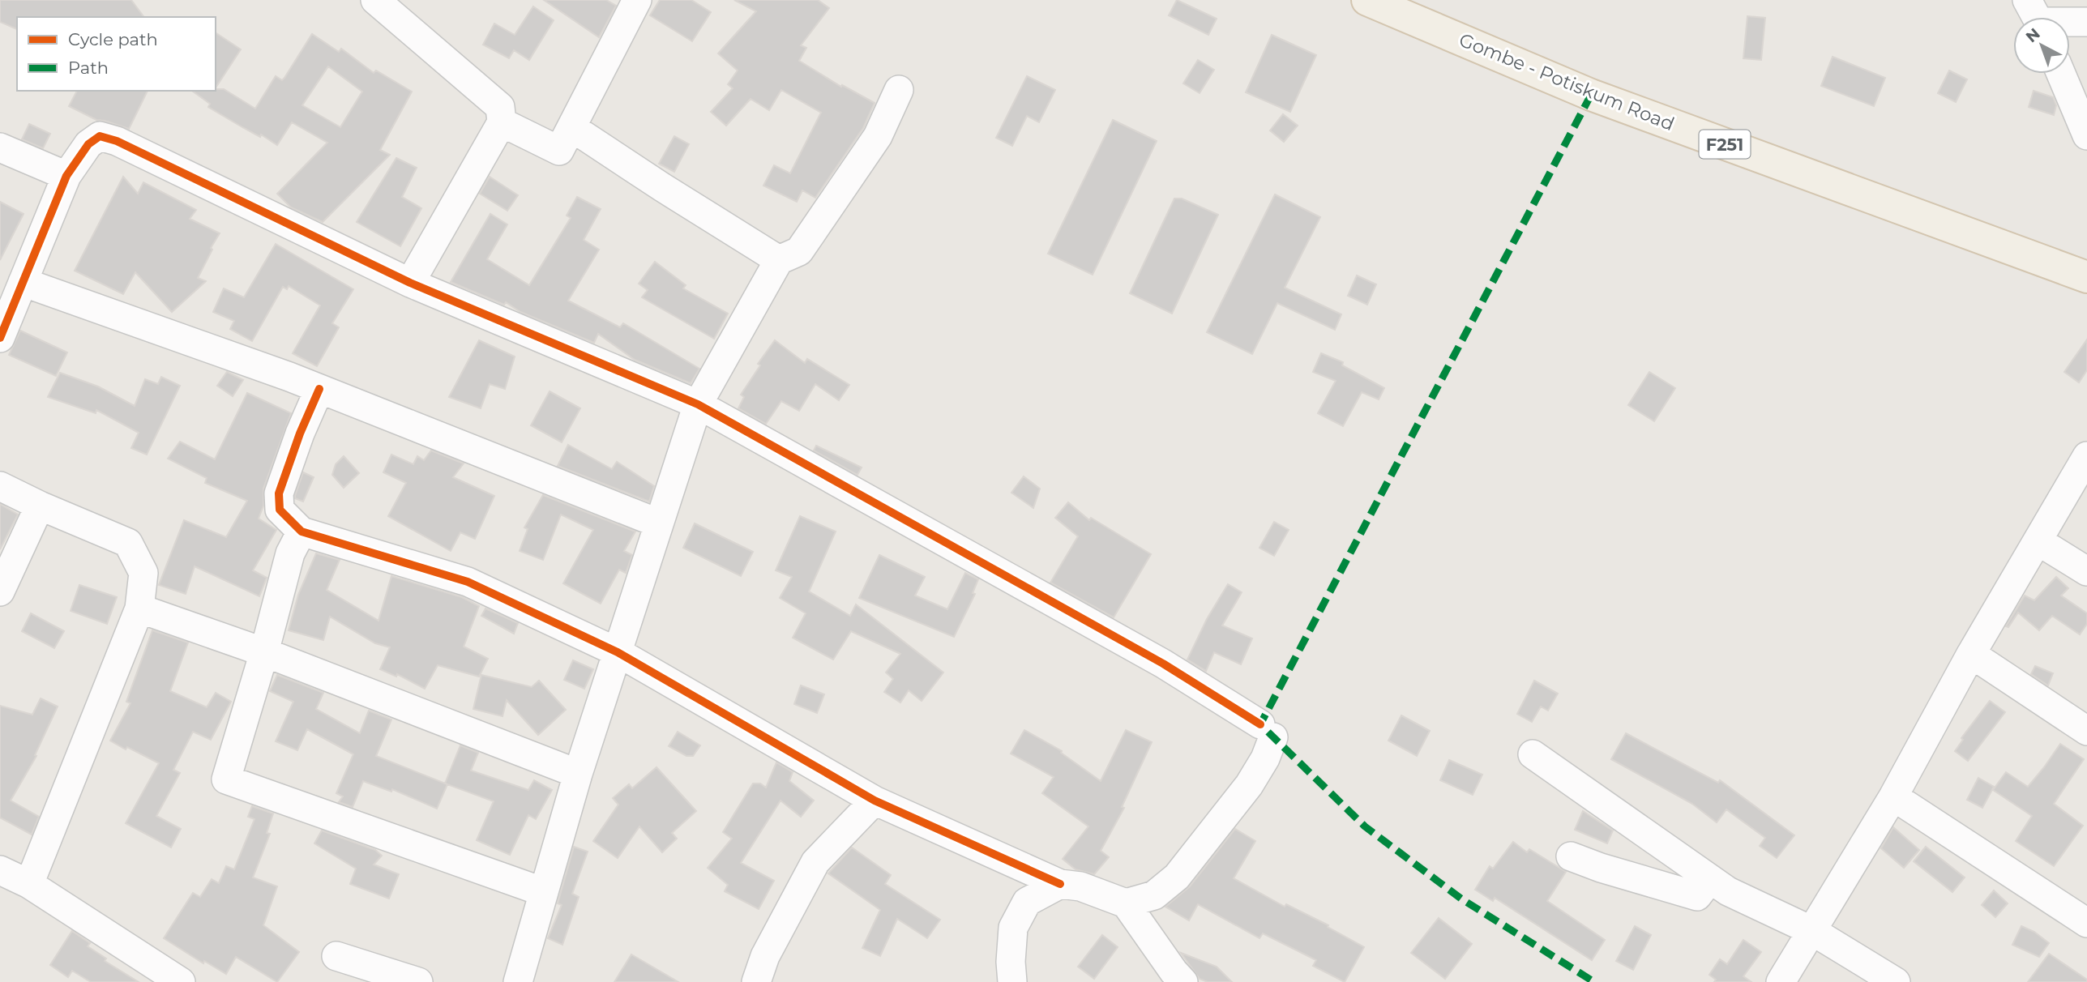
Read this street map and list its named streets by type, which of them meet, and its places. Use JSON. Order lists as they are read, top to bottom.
{
  "streets": {
    "main road": ["Gombe - Potiskum Road", "F251"]
  },
  "legend": ["Cycle path", "Path"],
  "north": "top left"
}
